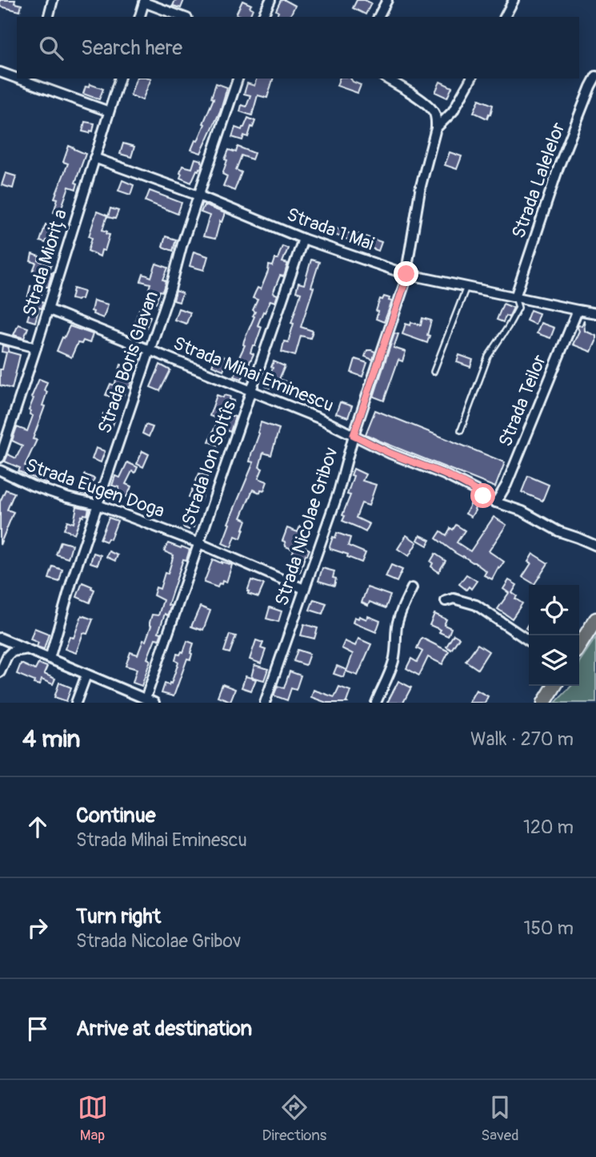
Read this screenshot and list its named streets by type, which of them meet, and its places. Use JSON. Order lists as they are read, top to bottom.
{
  "streets": {
    "street": [
      "Strada Lalelelor",
      "Strada 1 Mai",
      "Strada Miorița",
      "Strada Boris Glavan",
      "Strada Mihai Eminescu",
      "Strada Teilor",
      "Strada Ion Soltîs",
      "Strada Eugen Doga",
      "Strada Nicolae Gribov"
    ]
  },
  "crossings": [
    ["Strada Lalelelor", "Strada 1 Mai"],
    ["Strada 1 Mai", "Strada Miorița"],
    ["Strada 1 Mai", "Strada Boris Glavan"],
    ["Strada 1 Mai", "Strada Teilor"],
    ["Strada 1 Mai", "Strada Ion Soltîs"],
    ["Strada 1 Mai", "Strada Nicolae Gribov"],
    ["Strada Miorița", "Strada Mihai Eminescu"],
    ["Strada Boris Glavan", "Strada Mihai Eminescu"],
    ["Strada Boris Glavan", "Strada Eugen Doga"],
    ["Strada Mihai Eminescu", "Strada Teilor"],
    ["Strada Mihai Eminescu", "Strada Ion Soltîs"],
    ["Strada Mihai Eminescu", "Strada Nicolae Gribov"],
    ["Strada Ion Soltîs", "Strada Eugen Doga"],
    ["Strada Eugen Doga", "Strada Nicolae Gribov"]
  ],
  "page": {
    "search": "Search here",
    "heading": ["4 min", "Walk · 270 m"],
    "list": [
      ["Continue", "Strada Mihai Eminescu", "120 m"],
      ["Turn right", "Strada Nicolae Gribov", "150 m"],
      "Arrive at destination"
    ],
    "nav": ["Map", "Directions", "Saved"]
  }
}
